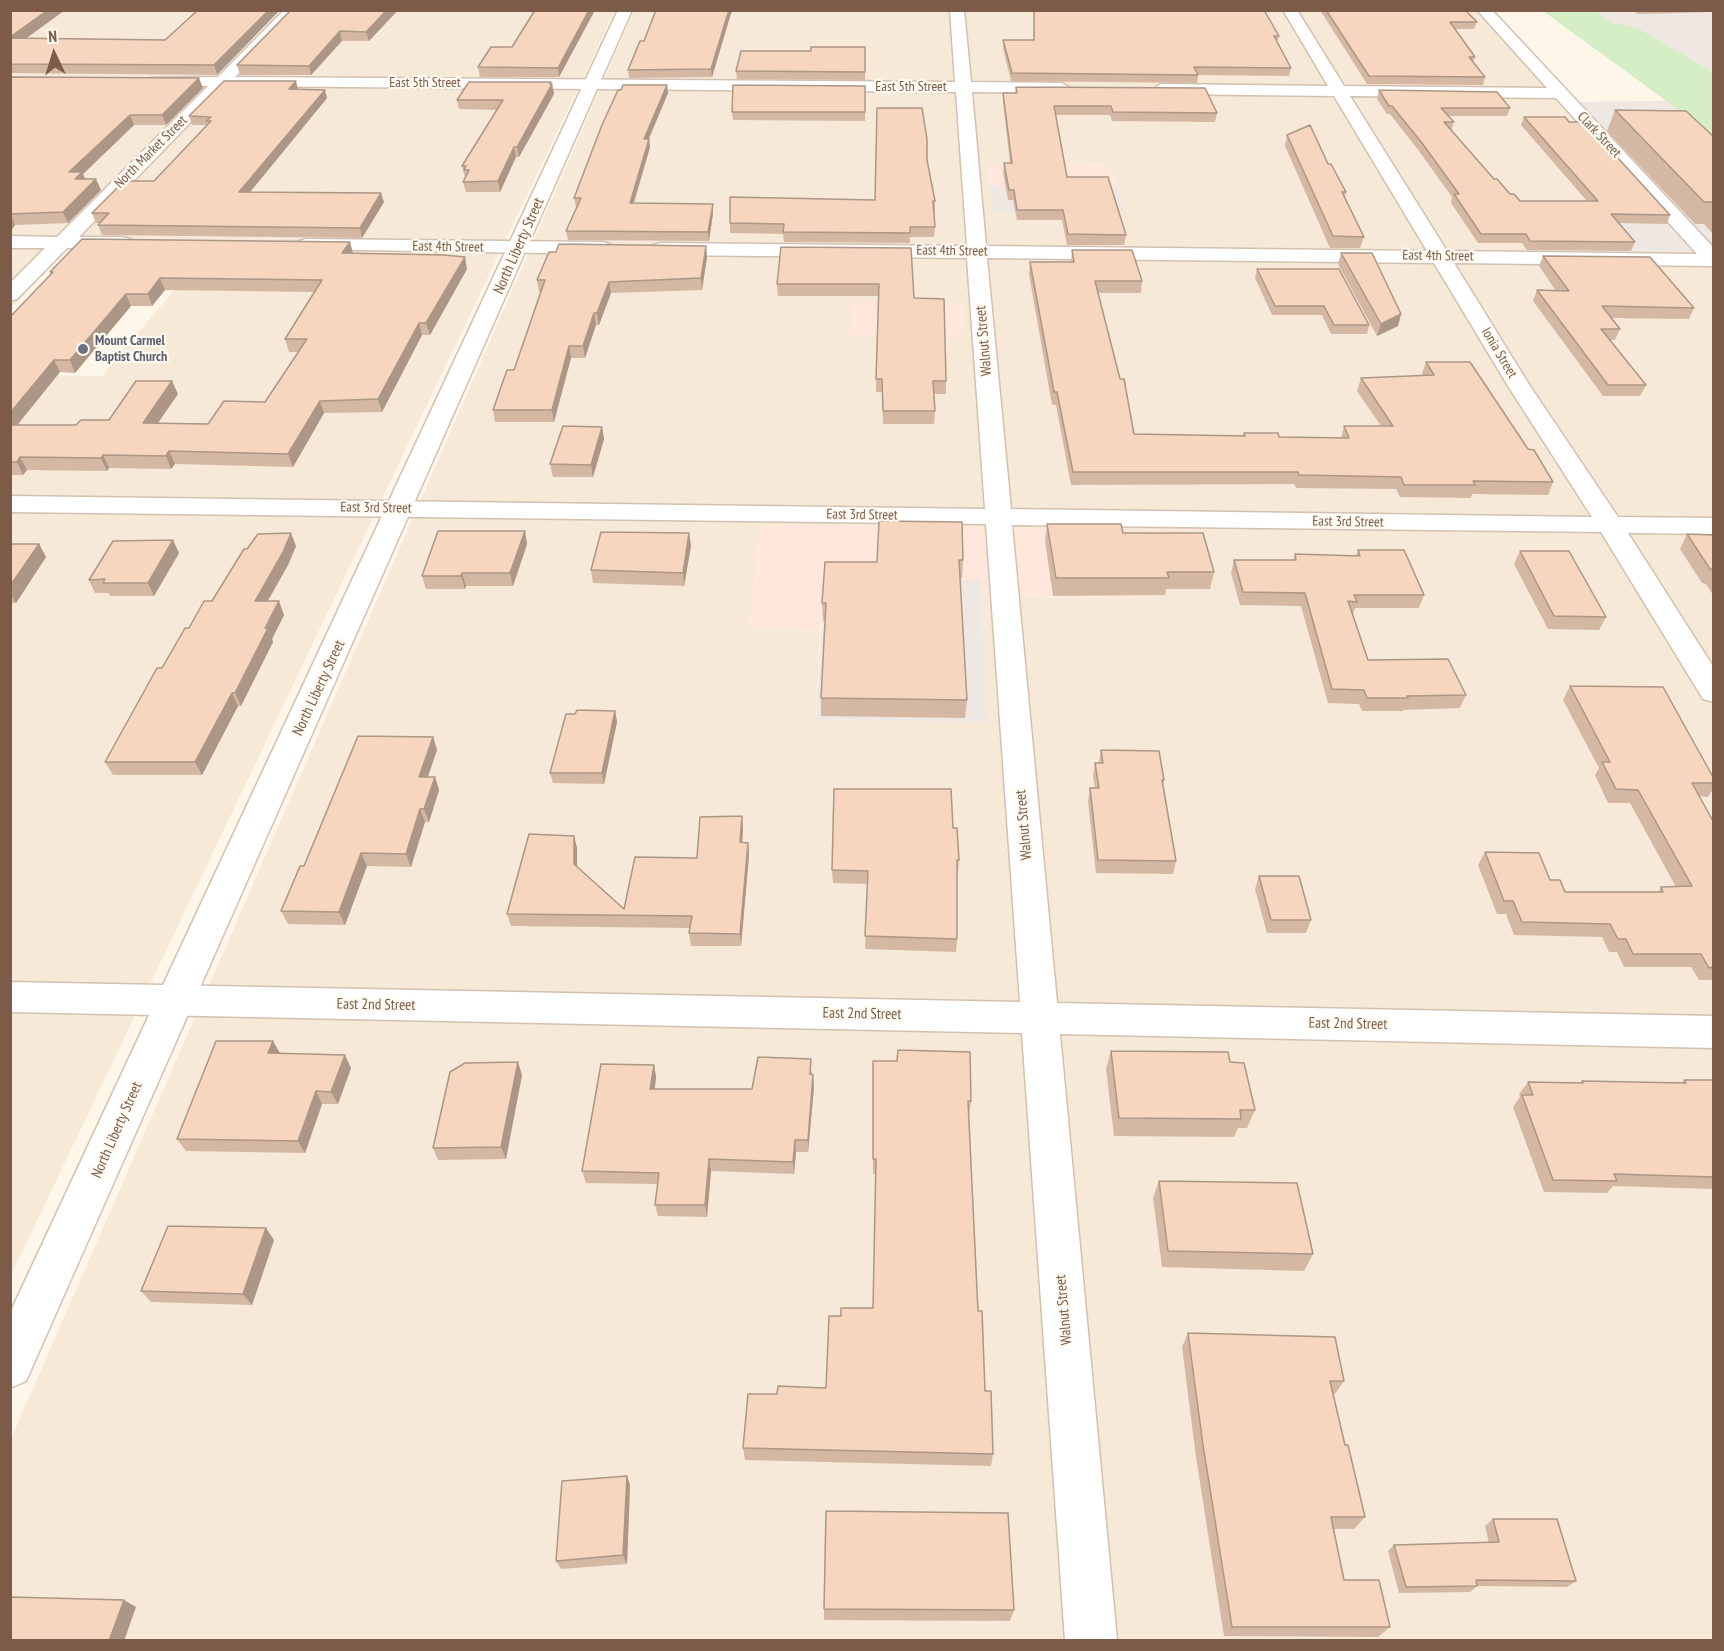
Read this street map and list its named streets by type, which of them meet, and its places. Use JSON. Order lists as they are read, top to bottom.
{
  "streets": {
    "street": [
      "East 5th Street",
      "Clark Street",
      "North Market Street",
      "North Liberty Street",
      "East 4th Street",
      "Walnut Street",
      "Ionia Street",
      "East 3rd Street",
      "East 2nd Street"
    ]
  },
  "crossings": [
    ["East 5th Street", "North Market Street"],
    ["East 5th Street", "North Liberty Street"],
    ["East 5th Street", "Walnut Street"],
    ["Clark Street", "East 4th Street"],
    ["North Liberty Street", "East 4th Street"],
    ["North Liberty Street", "East 3rd Street"],
    ["North Liberty Street", "East 2nd Street"],
    ["East 4th Street", "Walnut Street"],
    ["East 4th Street", "Ionia Street"],
    ["Walnut Street", "East 3rd Street"],
    ["Walnut Street", "East 2nd Street"],
    ["Ionia Street", "East 3rd Street"]
  ],
  "places": ["Mount Carmel Baptist Church"],
  "north": "top"
}
